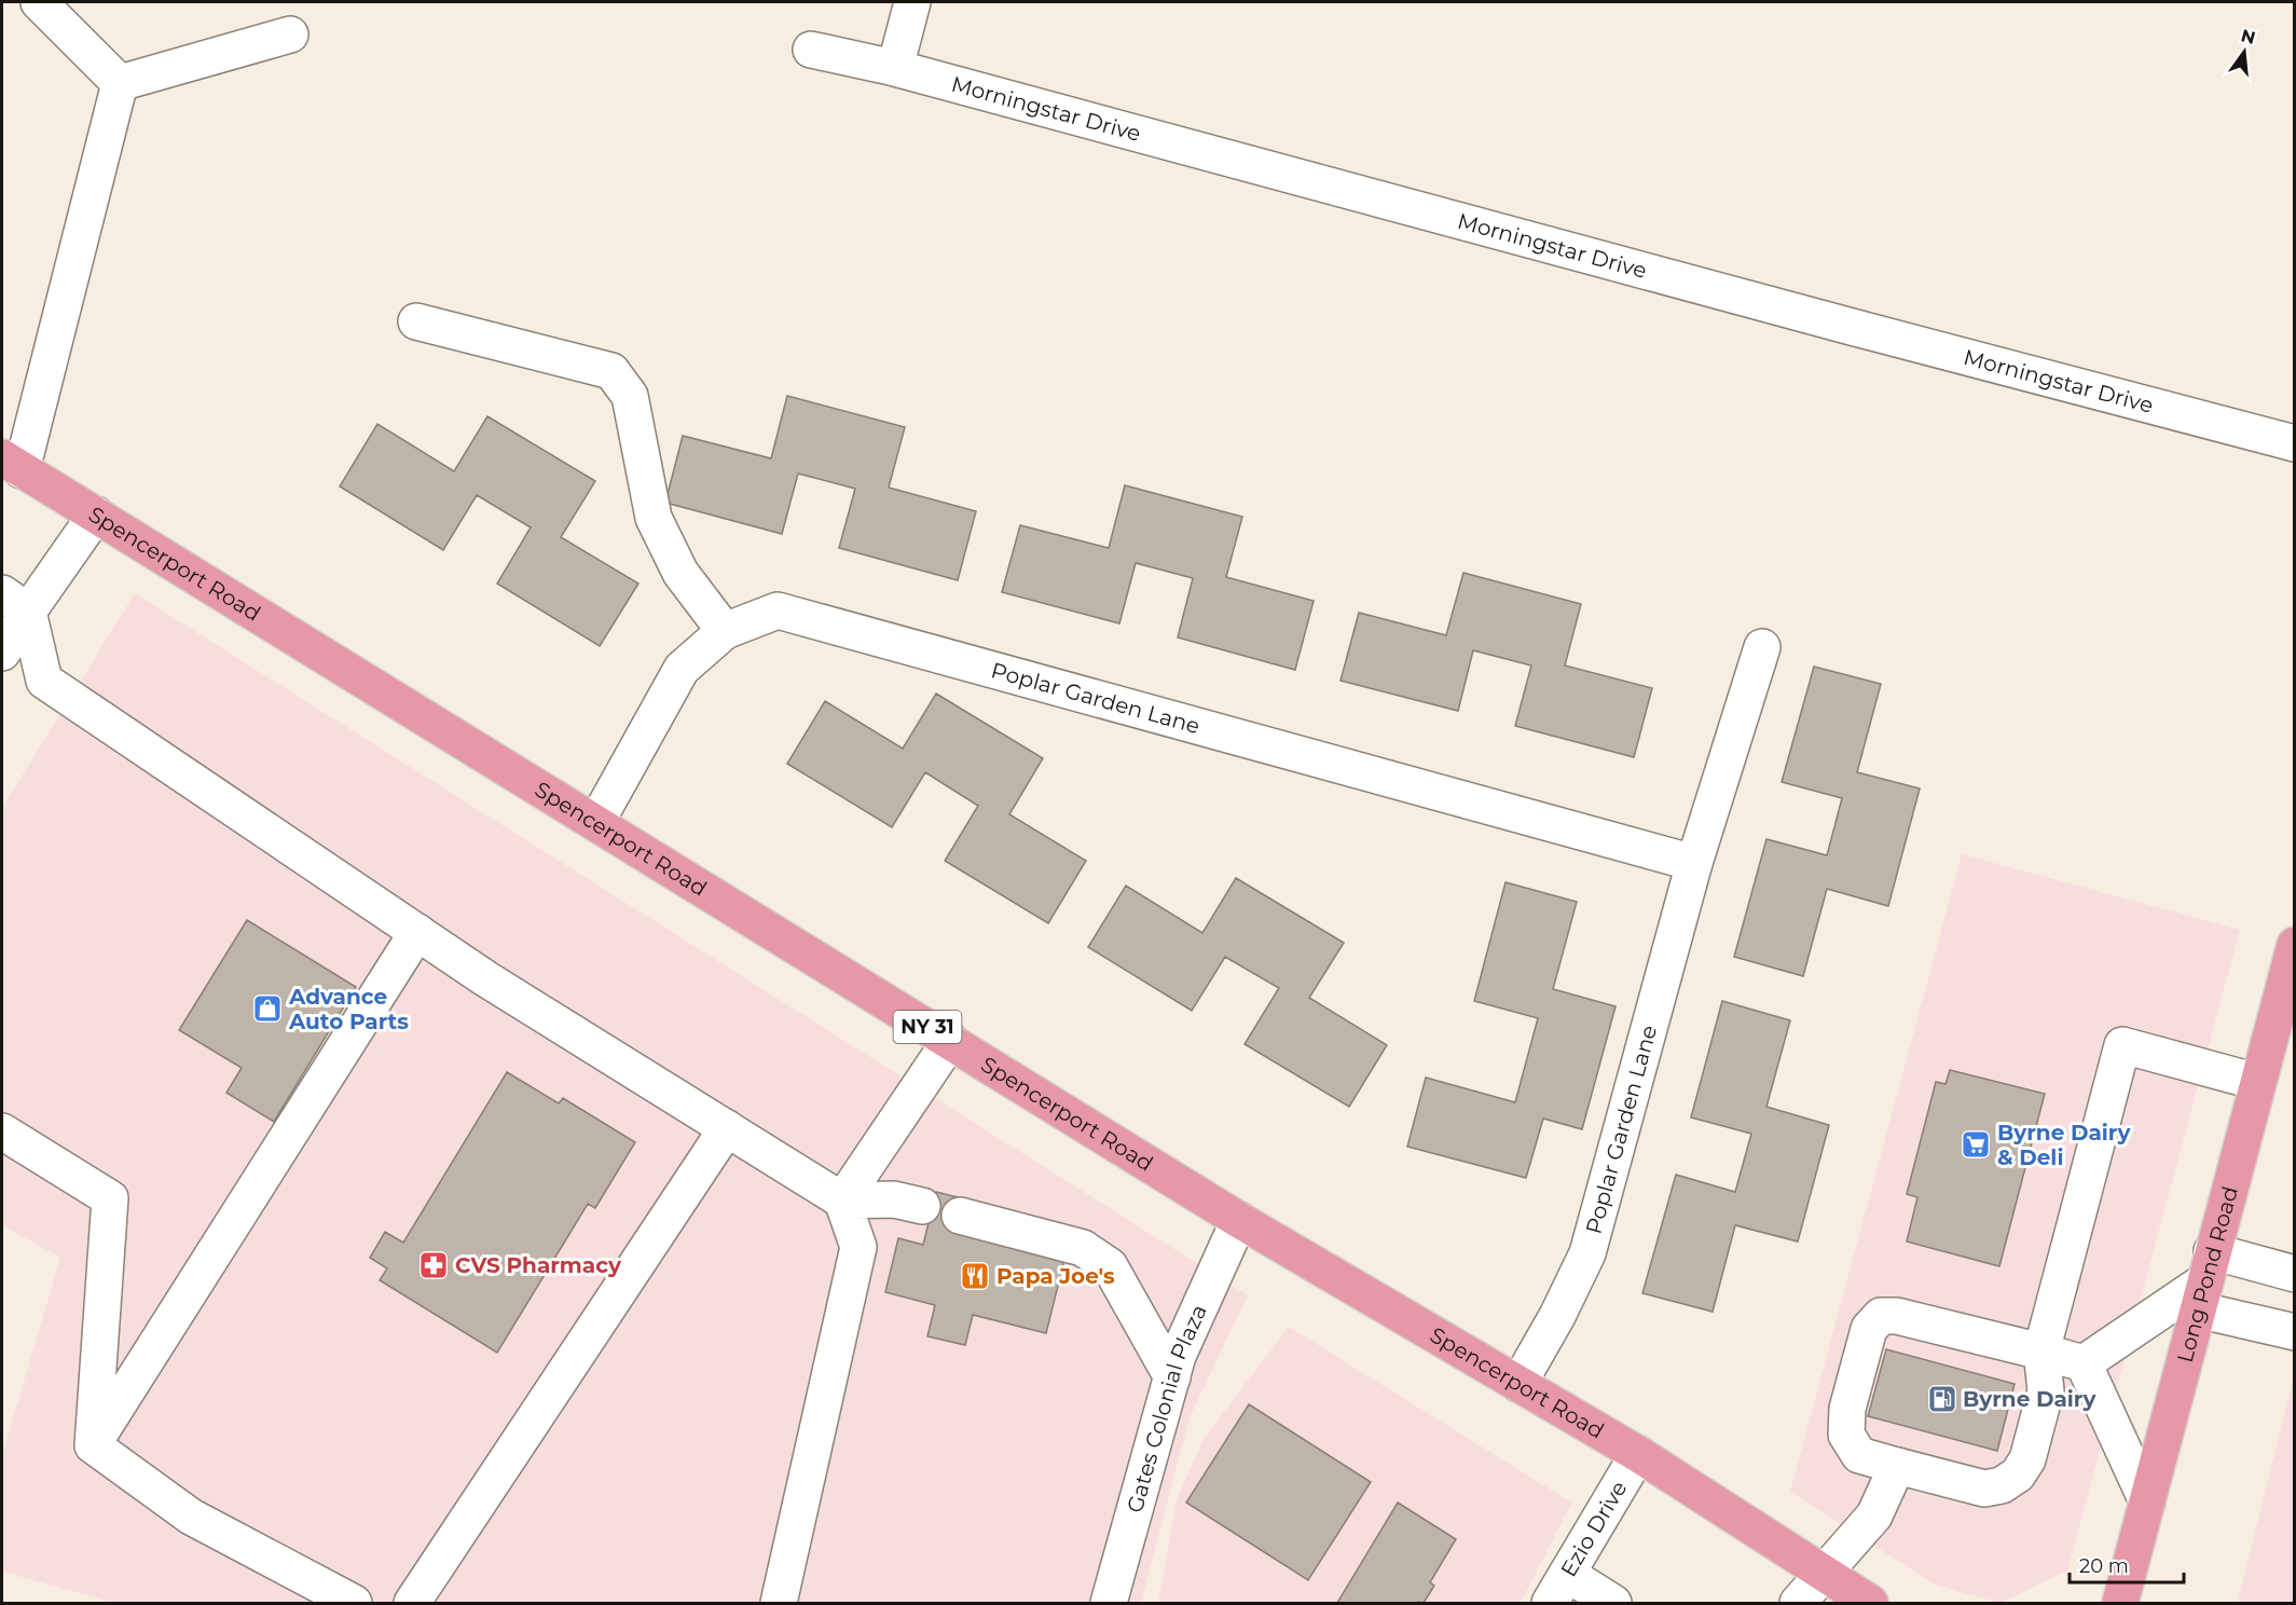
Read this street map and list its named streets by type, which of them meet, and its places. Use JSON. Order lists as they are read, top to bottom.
{
  "streets": {
    "main road": ["Spencerport Road", "NY 31", "Long Pond Road"],
    "street": [
      "Morningstar Drive",
      "Poplar Garden Lane",
      "Gates Colonial Plaza",
      "Ezio Drive"
    ]
  },
  "crossings": [
    ["Spencerport Road", "Poplar Garden Lane"],
    ["Spencerport Road", "Gates Colonial Plaza"],
    ["Spencerport Road", "Ezio Drive"]
  ],
  "places": {
    "shop": ["Advance Auto Parts"],
    "supermarket": ["Byrne Dairy & Deli"],
    "pharmacy": ["CVS Pharmacy"],
    "restaurant": ["Papa Joe's"],
    "fuel station": ["Byrne Dairy"]
  },
  "scale_bar": "20 m",
  "north": "top"
}
